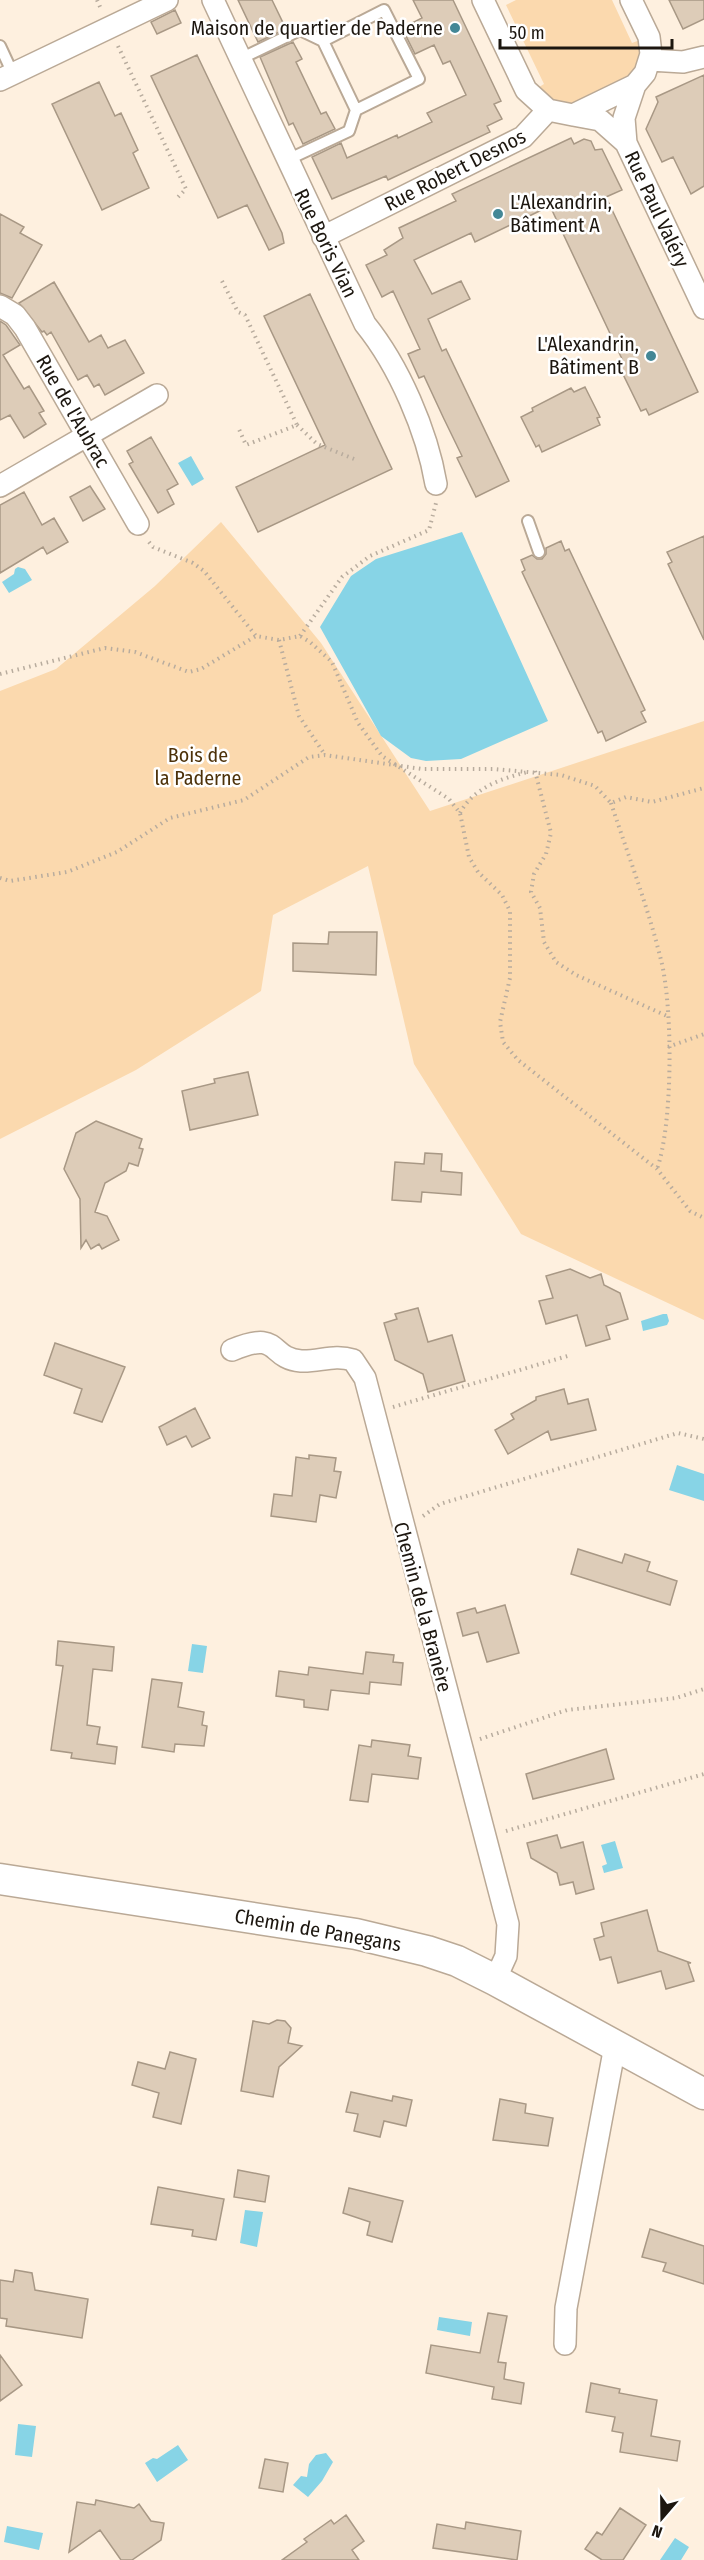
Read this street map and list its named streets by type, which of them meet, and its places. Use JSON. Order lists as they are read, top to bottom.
{
  "streets": {
    "street": [
      "Rue Robert Desnos",
      "Rue Paul Valéry",
      "Rue Boris Vian",
      "Rue de l'Aubrac",
      "Chemin de la Branère",
      "Chemin de Panegans"
    ]
  },
  "crossings": [
    ["Rue Robert Desnos", "Rue Boris Vian"],
    ["Chemin de la Branère", "Chemin de Panegans"]
  ],
  "parks": ["Bois de la Paderne"],
  "places": ["Maison de quartier de Paderne", "L'Alexandrin, Bâtiment A", "L'Alexandrin, Bâtiment B"],
  "scale_bar": "50 m",
  "north": "bottom"
}
